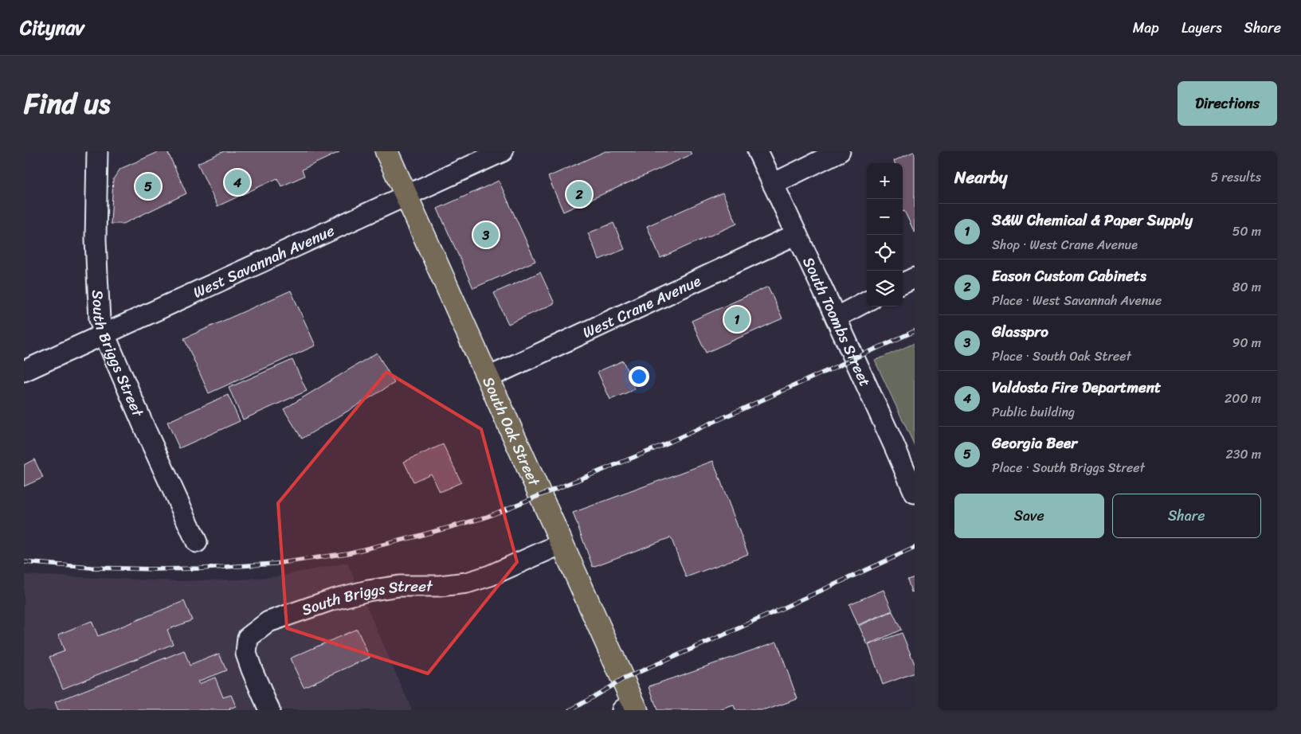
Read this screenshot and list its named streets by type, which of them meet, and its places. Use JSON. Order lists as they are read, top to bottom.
{
  "streets": {
    "main road": ["South Oak Street"],
    "street": [
      "West Savannah Avenue",
      "West Crane Avenue",
      "South Toombs Street",
      "South Briggs Street"
    ]
  },
  "crossings": [
    ["West Savannah Avenue", "South Briggs Street"],
    ["West Savannah Avenue", "South Oak Street"],
    ["West Crane Avenue", "South Toombs Street"],
    ["West Crane Avenue", "South Oak Street"],
    ["South Briggs Street", "South Oak Street"]
  ],
  "page": {
    "header": "Citynav",
    "nav": ["Map", "Layers", "Share"],
    "title": "Find us",
    "buttons": [
      "Directions",
      ["Save", "Share"]
    ],
    "heading": ["Nearby", "5 results"],
    "map_buttons": ["+", "−"],
    "pins": [
      "4",
      "5",
      "2",
      "3",
      "1"
    ],
    "list": [
      {
        "mark": "1",
        "name": "S&W Chemical & Paper Supply",
        "note": "Shop · West Crane Avenue",
        "value": "50 m"
      },
      {
        "mark": "2",
        "name": "Eason Custom Cabinets",
        "note": "Place · West Savannah Avenue",
        "value": "80 m"
      },
      {
        "mark": "3",
        "name": "Glasspro",
        "note": "Place · South Oak Street",
        "value": "90 m"
      },
      {
        "mark": "4",
        "name": "Valdosta Fire Department",
        "note": "Public building",
        "value": "200 m"
      },
      {
        "mark": "5",
        "name": "Georgia Beer",
        "note": "Place · South Briggs Street",
        "value": "230 m"
      }
    ]
  }
}
